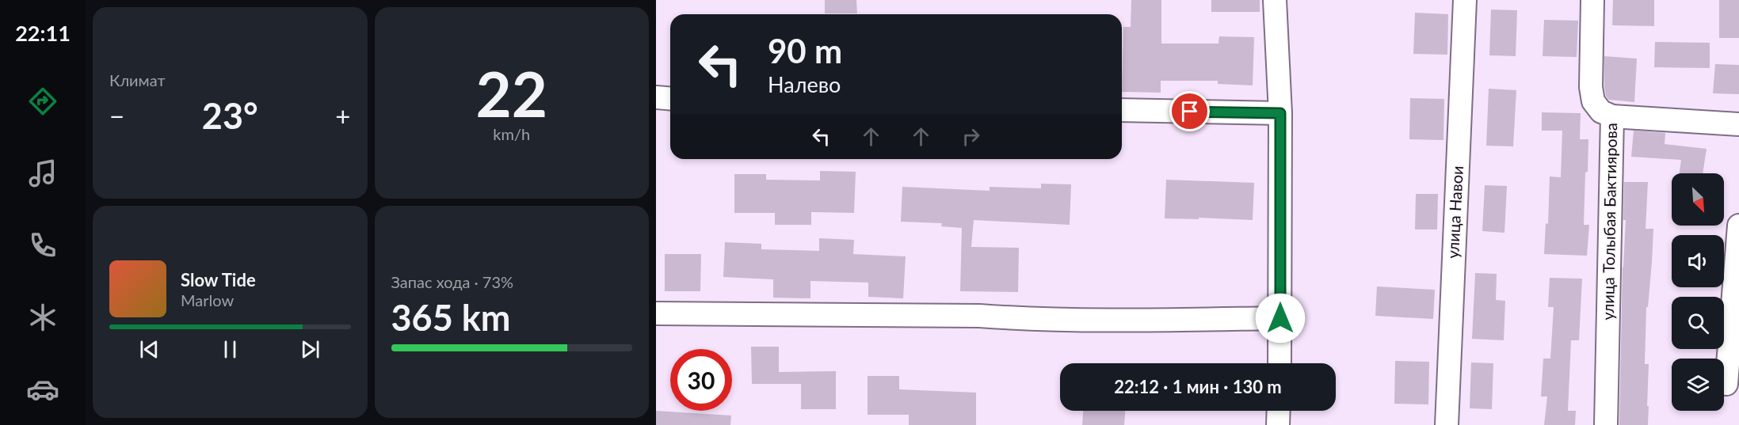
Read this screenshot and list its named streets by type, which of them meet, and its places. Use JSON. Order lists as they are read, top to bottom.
{
  "streets": {
    "street": ["улица Навои", "улица Толыбая Бактиярова"]
  },
  "north": "bottom right",
  "page": {
    "tabs": "22:11",
    "tile": [
      "Климат",
      ["22", "km/h"],
      ["Запас хода · 73%", "365 km"]
    ],
    "turn": ["90 m", "Налево"],
    "heat": ["−", "23°", "+"],
    "song": ["Slow Tide", "Marlow"],
    "limit": "30",
    "trip": "22:12 · 1 мин · 130 m"
  }
}
